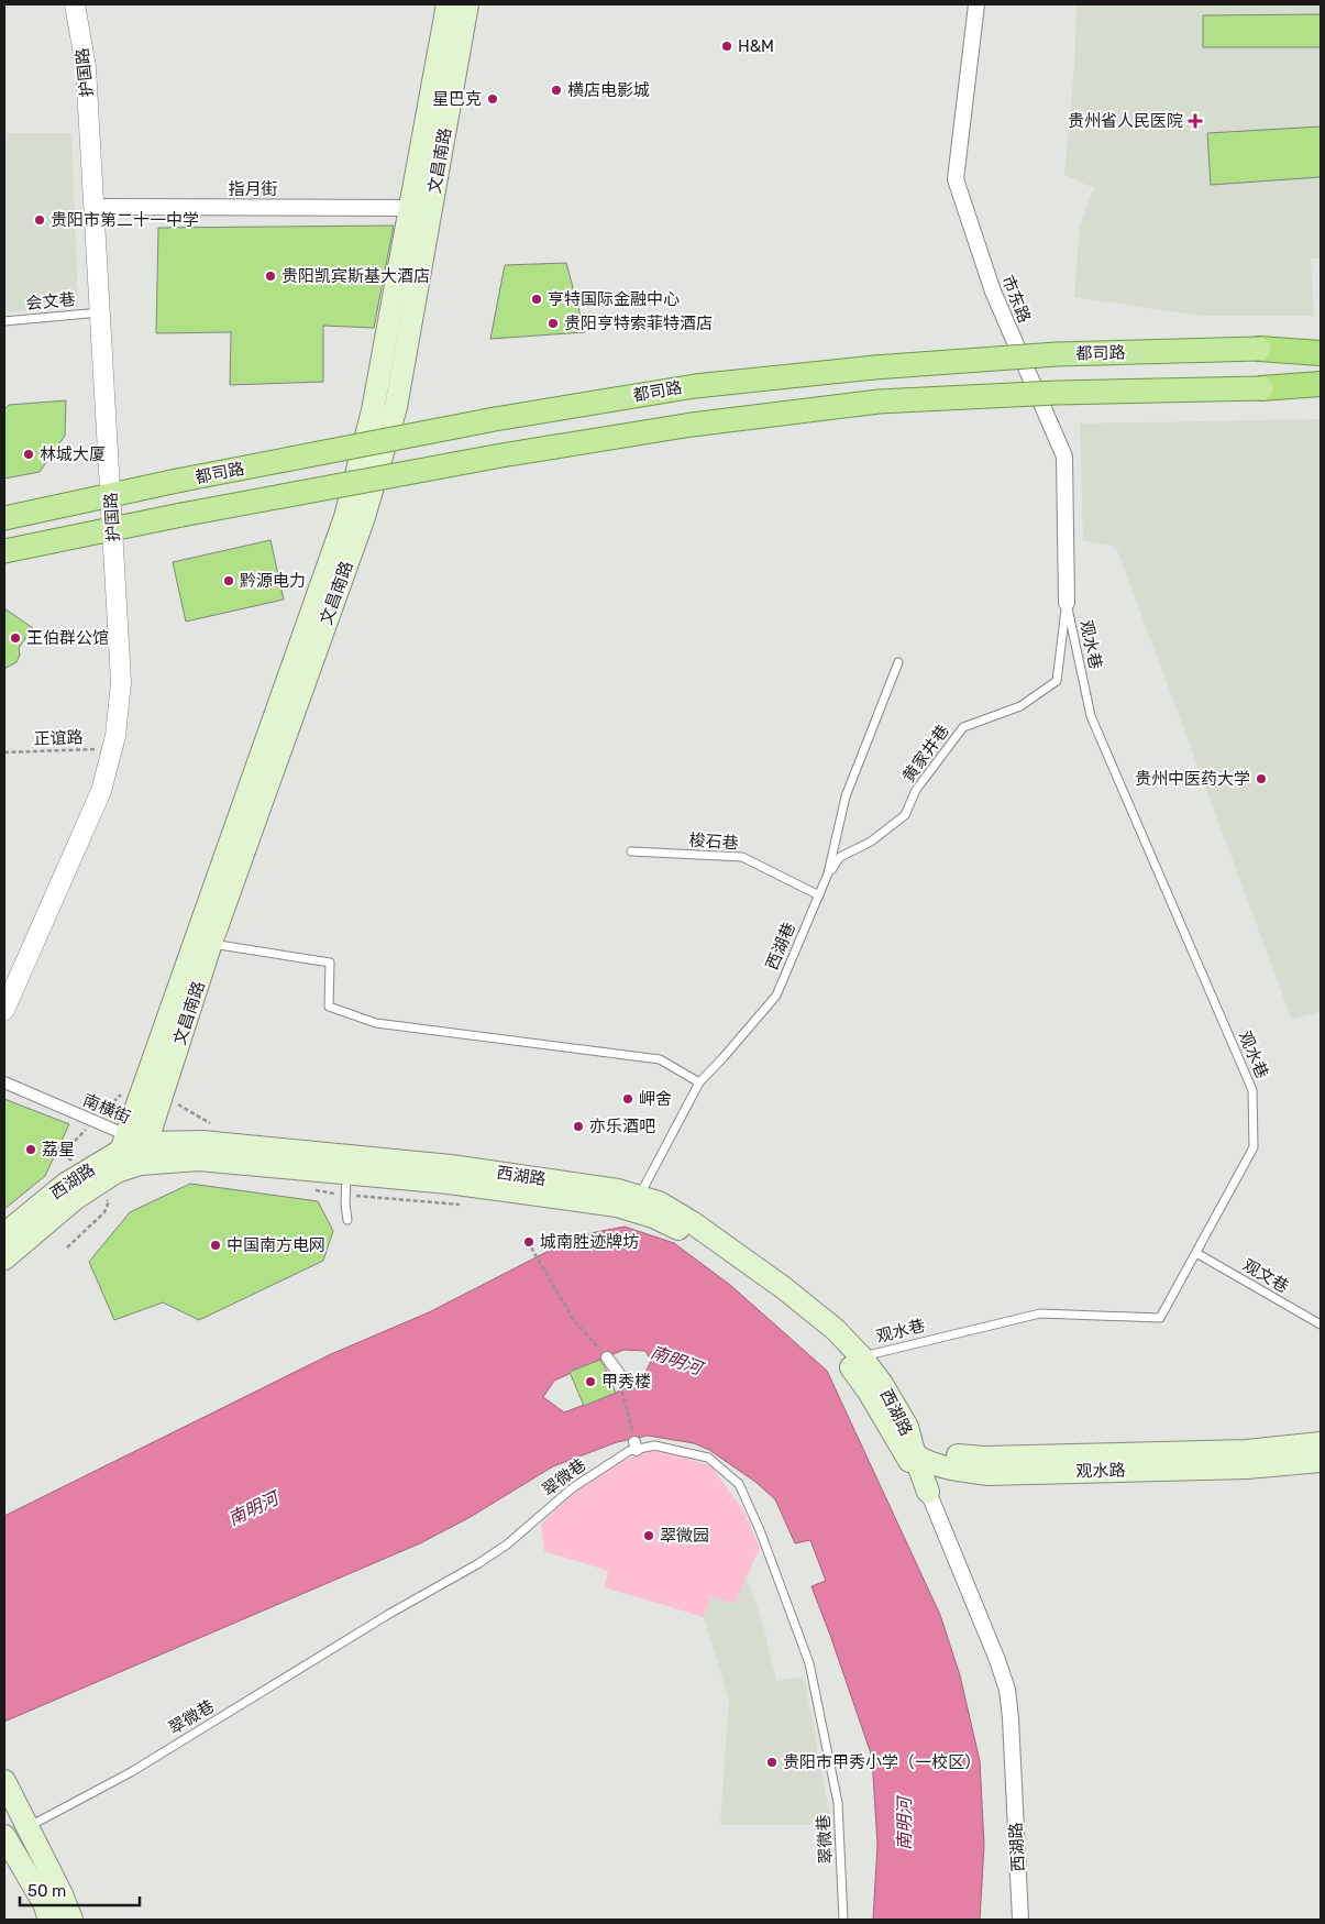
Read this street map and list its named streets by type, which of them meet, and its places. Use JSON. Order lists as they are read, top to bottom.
{
  "streets": {
    "main road": [
      "文昌南路",
      "都司路",
      "西湖路",
      "观水路"
    ],
    "street": [
      "护国路",
      "指月街",
      "市东路",
      "南横街"
    ],
    "lane": [
      "会文巷",
      "观水巷",
      "黄家井巷",
      "梭石巷",
      "西湖巷",
      "观文巷",
      "翠微巷"
    ],
    "path": ["正谊路"]
  },
  "crossings": [
    ["护国路", "指月街"],
    ["护国路", "会文巷"],
    ["护国路", "都司路"],
    ["护国路", "正谊路"],
    ["文昌南路", "指月街"],
    ["文昌南路", "南横街"],
    ["文昌南路", "西湖路"],
    ["市东路", "观水巷"],
    ["市东路", "黄家井巷"],
    ["观水巷", "黄家井巷"],
    ["观水巷", "西湖路"],
    ["观水巷", "观文巷"],
    ["黄家井巷", "西湖巷"],
    ["梭石巷", "西湖巷"],
    ["西湖巷", "西湖路"],
    ["南横街", "西湖路"],
    ["西湖路", "观水路"]
  ],
  "water": ["南明河"],
  "places": {
    "other": [
      "H&M",
      "横店电影城",
      "星巴克",
      "贵阳市第二十一中学",
      "贵阳凯宾斯基大酒店",
      "亨特国际金融中心",
      "贵阳亨特索菲特酒店",
      "林城大厦",
      "黔源电力",
      "王伯群公馆",
      "贵州中医药大学",
      "岬舍",
      "亦乐酒吧",
      "荔星",
      "城南胜迹牌坊",
      "中国南方电网",
      "甲秀楼",
      "翠微园",
      "贵阳市甲秀小学（一校区）"
    ],
    "health": ["贵州省人民医院"]
  },
  "scale_bar": "50 m"
}
